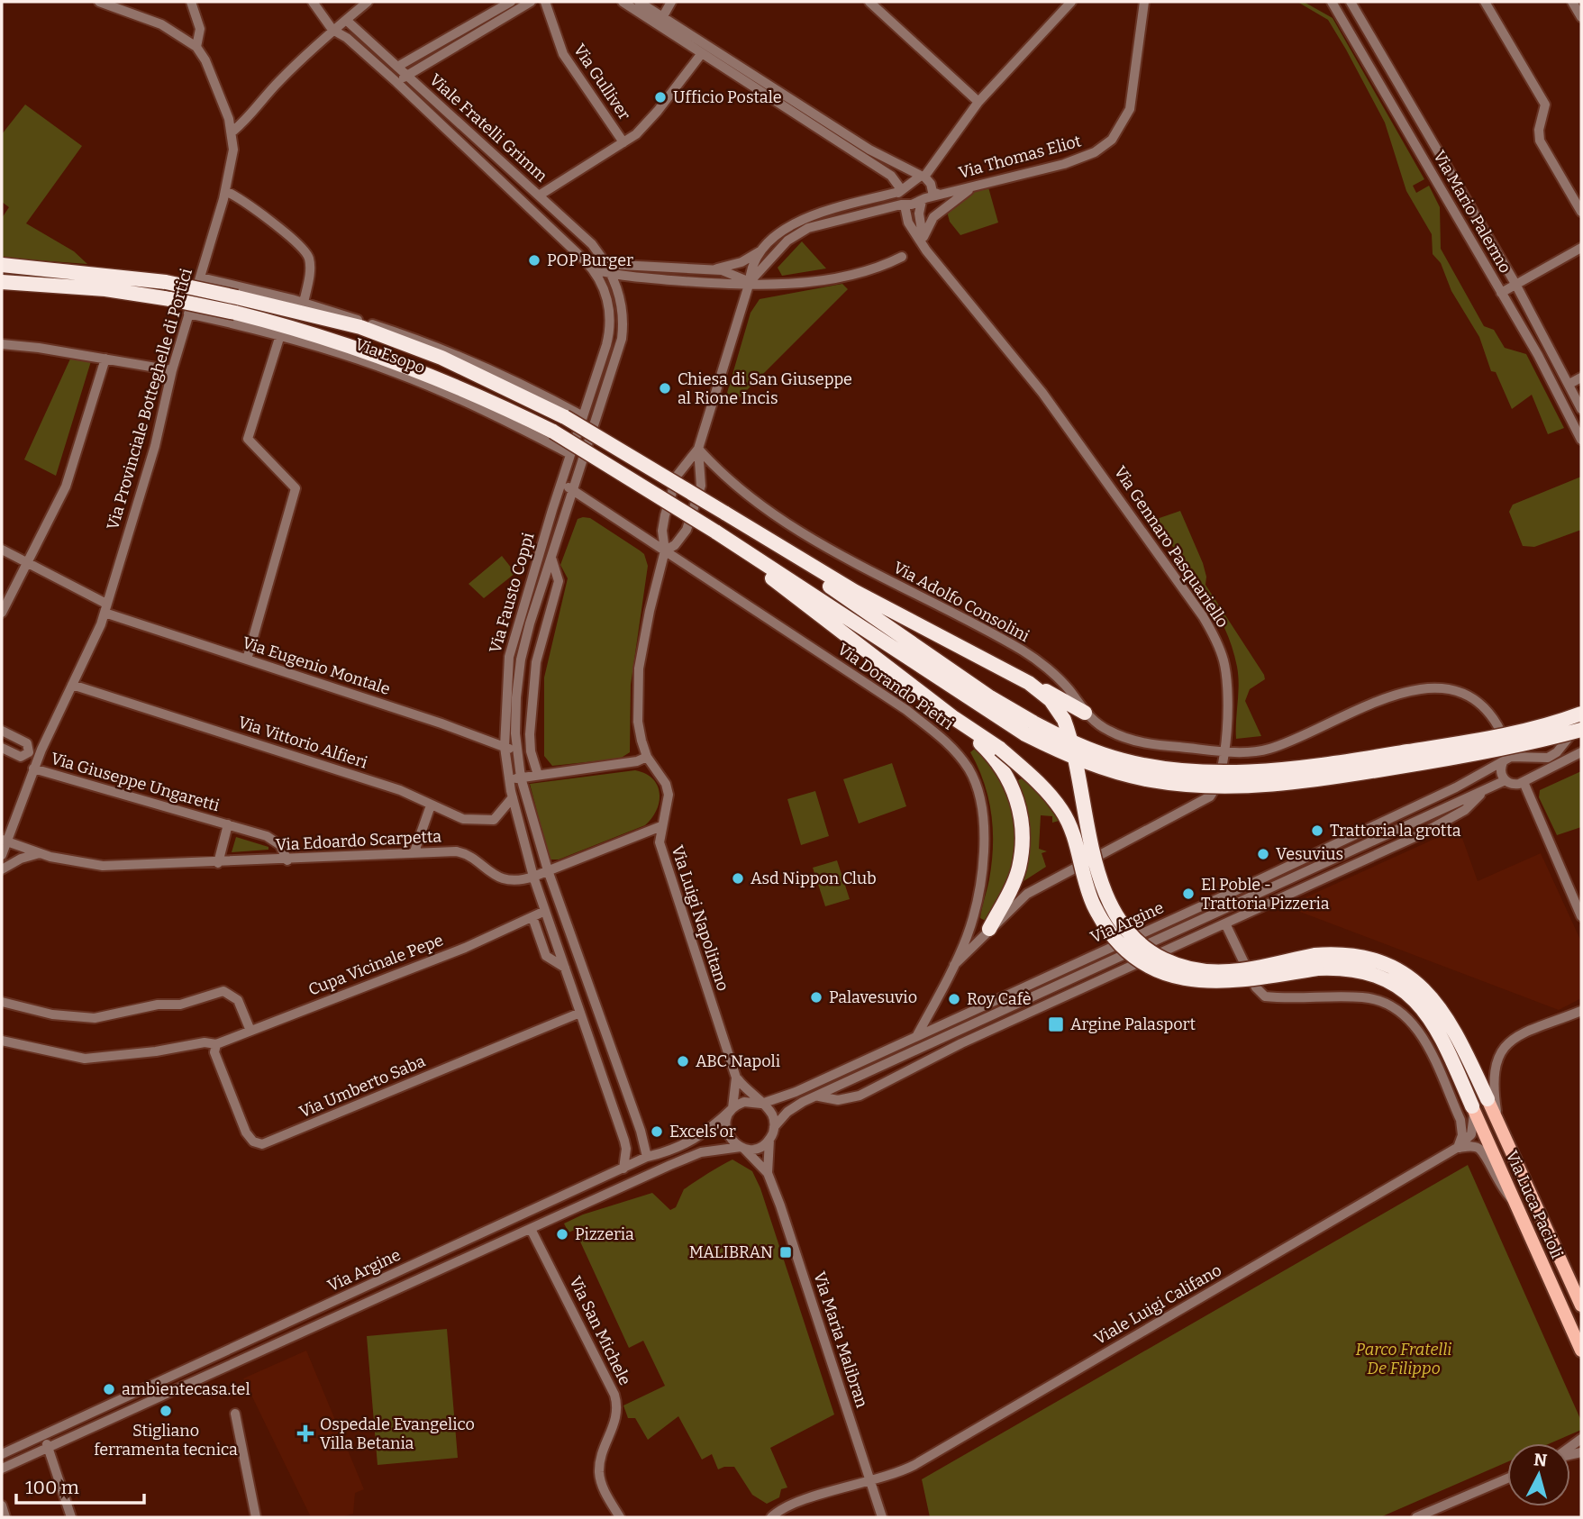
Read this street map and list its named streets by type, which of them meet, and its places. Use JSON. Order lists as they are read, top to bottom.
{
  "streets": {
    "main road": ["Via Luca Pacioli"],
    "street": [
      "Via Gulliver",
      "Viale Fratelli Grimm",
      "Via Thomas Eliot",
      "Via Mario Palermo",
      "Via Esopo",
      "Via Provinciale Botteghelle di Portici",
      "Via Gennaro Pasquariello",
      "Via Fausto Coppi",
      "Via Adolfo Consolini",
      "Via Eugenio Montale",
      "Via Dorando Pietri",
      "Via Vittorio Alfieri",
      "Via Giuseppe Ungaretti",
      "Via Edoardo Scarpetta",
      "Via Luigi Napolitano",
      "Via Argine",
      "Cupa Vicinale Pepe",
      "Via Umberto Saba",
      "Viale Luigi Califano",
      "Via San Michele",
      "Via Maria Malibran"
    ]
  },
  "crossings": [
    ["Viale Fratelli Grimm", "Via Fausto Coppi"],
    ["Via Esopo", "Via Provinciale Botteghelle di Portici"],
    ["Via Esopo", "Via Fausto Coppi"],
    ["Via Provinciale Botteghelle di Portici", "Via Eugenio Montale"],
    ["Via Provinciale Botteghelle di Portici", "Via Vittorio Alfieri"],
    ["Via Provinciale Botteghelle di Portici", "Via Giuseppe Ungaretti"],
    ["Via Provinciale Botteghelle di Portici", "Via Edoardo Scarpetta"],
    ["Via Gennaro Pasquariello", "Via Adolfo Consolini"],
    ["Via Gennaro Pasquariello", "Via Dorando Pietri"],
    ["Via Fausto Coppi", "Via Eugenio Montale"],
    ["Via Fausto Coppi", "Via Dorando Pietri"],
    ["Via Fausto Coppi", "Via Vittorio Alfieri"],
    ["Via Fausto Coppi", "Via Edoardo Scarpetta"],
    ["Via Fausto Coppi", "Via Argine"],
    ["Via Fausto Coppi", "Cupa Vicinale Pepe"],
    ["Via Fausto Coppi", "Via Umberto Saba"],
    ["Via Adolfo Consolini", "Via Luigi Napolitano"],
    ["Via Adolfo Consolini", "Via Argine"],
    ["Via Dorando Pietri", "Via Luigi Napolitano"],
    ["Via Dorando Pietri", "Via Argine"],
    ["Via Giuseppe Ungaretti", "Via Edoardo Scarpetta"],
    ["Via Edoardo Scarpetta", "Via Luigi Napolitano"],
    ["Via Luigi Napolitano", "Via Argine"],
    ["Via Luigi Napolitano", "Via Maria Malibran"],
    ["Via Argine", "Via San Michele"],
    ["Via Argine", "Via Maria Malibran"],
    ["Cupa Vicinale Pepe", "Via Umberto Saba"],
    ["Via Luca Pacioli", "Viale Luigi Califano"],
    ["Viale Luigi Califano", "Via Maria Malibran"]
  ],
  "parks": ["Parco Fratelli De Filippo"],
  "places": {
    "other": [
      "Ufficio Postale",
      "POP Burger",
      "Chiesa di San Giuseppe al Rione Incis",
      "Trattoria la grotta",
      "Vesuvius",
      "Asd Nippon Club",
      "El Poble - Trattoria Pizzeria",
      "Palavesuvio",
      "Roy Cafè",
      "ABC Napoli",
      "Excels'or",
      "Pizzeria",
      "ambientecasa.tel",
      "Stigliano ferramenta tecnica"
    ],
    "transit": ["Argine Palasport", "MALIBRAN"],
    "health": ["Ospedale Evangelico Villa Betania"]
  },
  "scale_bar": "100 m",
  "north": "top"
}
